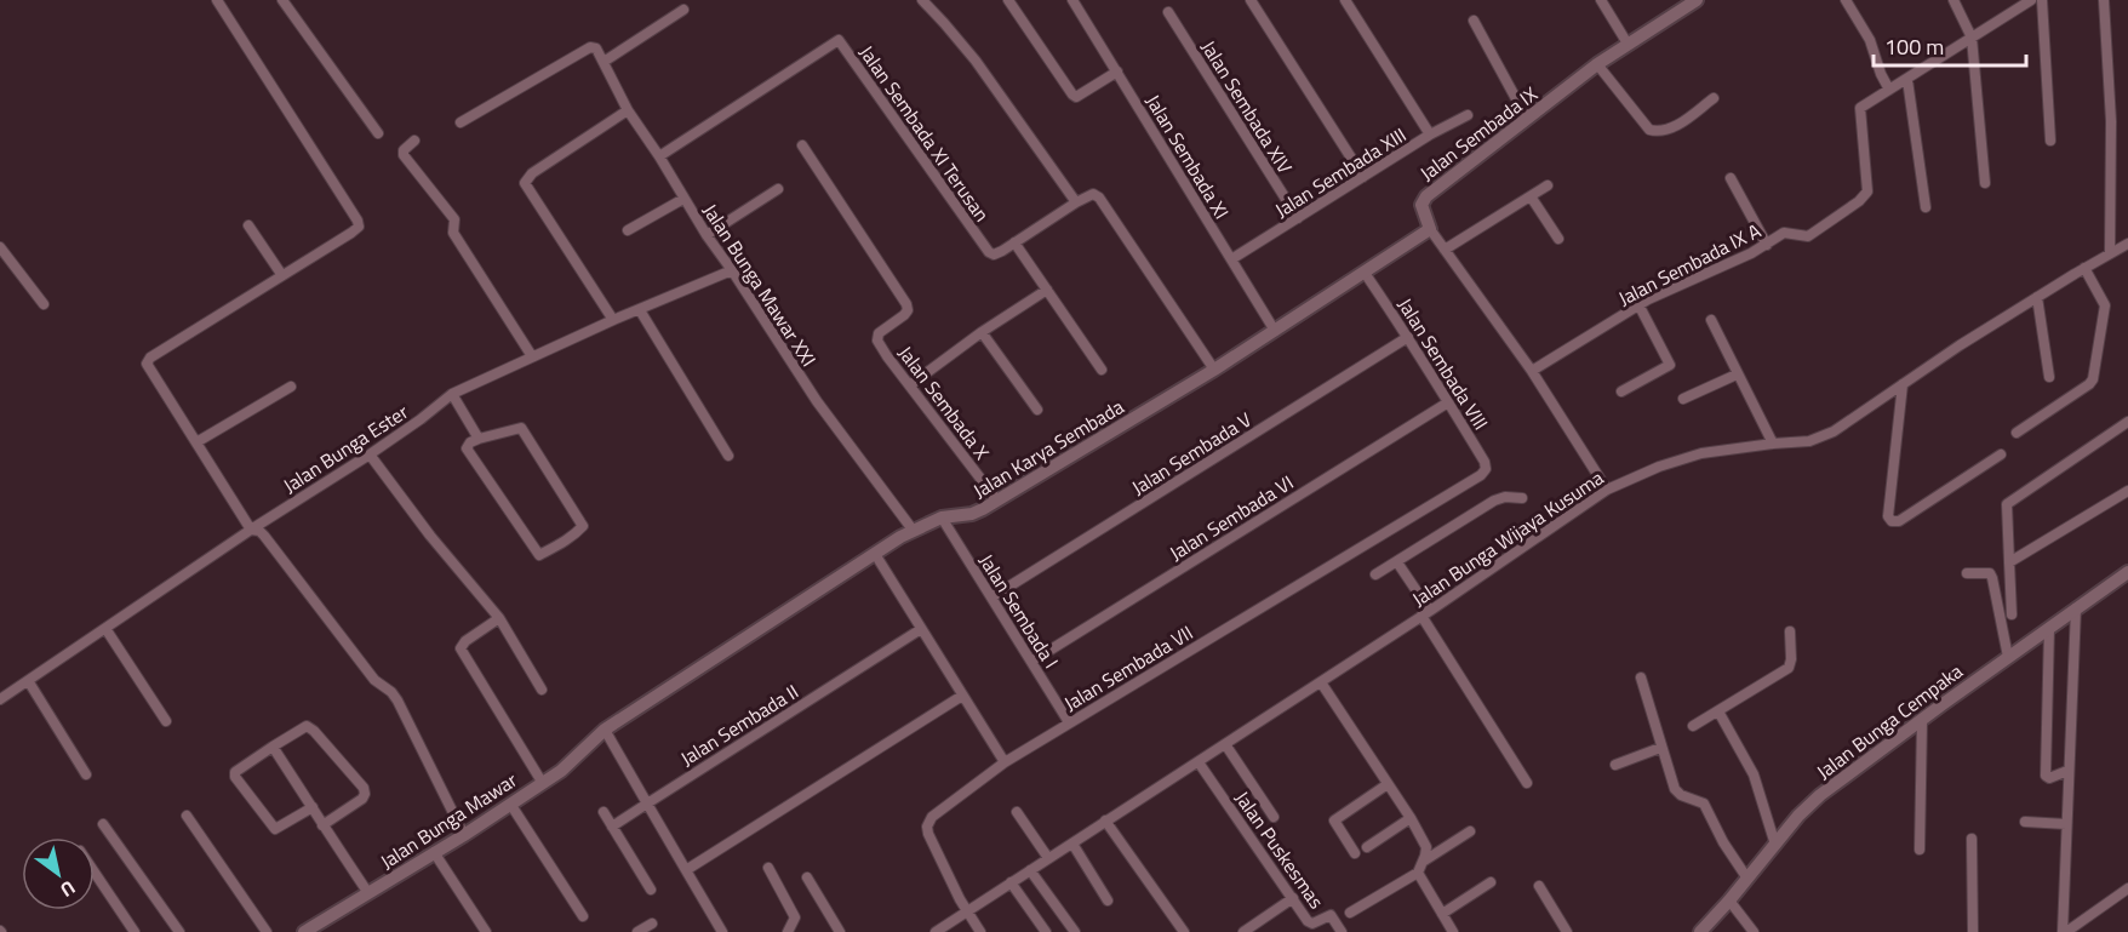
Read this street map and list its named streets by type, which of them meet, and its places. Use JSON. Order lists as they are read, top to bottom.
{
  "streets": {
    "street": [
      "Jalan Sembada XIV",
      "Jalan Sembada XI Terusan",
      "Jalan Sembada IX",
      "Jalan Sembada XI",
      "Jalan Sembada XIII",
      "Jalan Sembada IX A",
      "Jalan Bunga Mawar XXI",
      "Jalan Sembada VIII",
      "Jalan Sembada X",
      "Jalan Bunga Ester",
      "Jalan Karya Sembada",
      "Jalan Sembada V",
      "Jalan Sembada VI",
      "Jalan Bunga Wijaya Kusuma",
      "Jalan Sembada I",
      "Jalan Sembada VII",
      "Jalan Bunga Cempaka",
      "Jalan Sembada II",
      "Jalan Bunga Mawar",
      "Jalan Puskesmas"
    ]
  },
  "crossings": [
    ["Jalan Sembada XIV", "Jalan Sembada XIII"],
    ["Jalan Sembada XI Terusan", "Jalan Bunga Mawar XXI"],
    ["Jalan Sembada IX", "Jalan Karya Sembada"],
    ["Jalan Sembada XI", "Jalan Sembada XIII"],
    ["Jalan Sembada XI", "Jalan Karya Sembada"],
    ["Jalan Bunga Mawar XXI", "Jalan Bunga Ester"],
    ["Jalan Bunga Mawar XXI", "Jalan Karya Sembada"],
    ["Jalan Sembada VIII", "Jalan Karya Sembada"],
    ["Jalan Sembada VIII", "Jalan Sembada V"],
    ["Jalan Sembada VIII", "Jalan Sembada VI"],
    ["Jalan Sembada VIII", "Jalan Sembada VII"],
    ["Jalan Sembada X", "Jalan Karya Sembada"],
    ["Jalan Karya Sembada", "Jalan Sembada I"],
    ["Jalan Karya Sembada", "Jalan Bunga Mawar"],
    ["Jalan Sembada V", "Jalan Sembada I"],
    ["Jalan Sembada VI", "Jalan Sembada I"],
    ["Jalan Bunga Wijaya Kusuma", "Jalan Sembada VII"],
    ["Jalan Bunga Wijaya Kusuma", "Jalan Puskesmas"],
    ["Jalan Sembada I", "Jalan Sembada VII"]
  ],
  "scale_bar": "100 m",
  "north": "bottom right"
}
